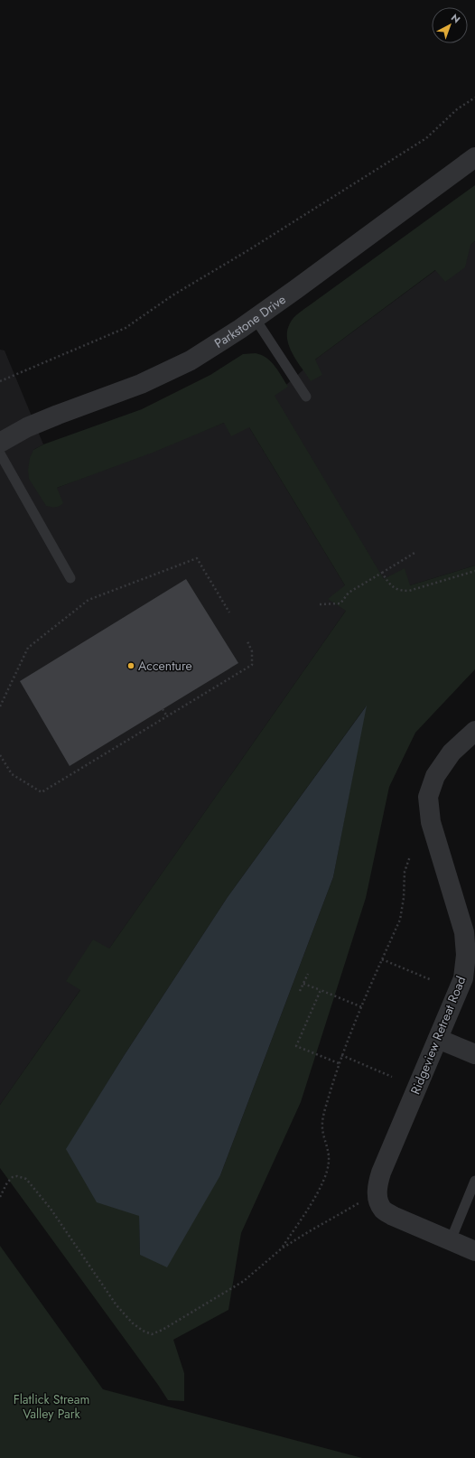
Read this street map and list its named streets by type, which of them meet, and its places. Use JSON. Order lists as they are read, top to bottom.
{
  "streets": {
    "street": ["Parkstone Drive", "Ridgeview Retreat Road"]
  },
  "parks": ["Flatlick Stream Valley Park"],
  "places": ["Accenture"],
  "north": "top right"
}
